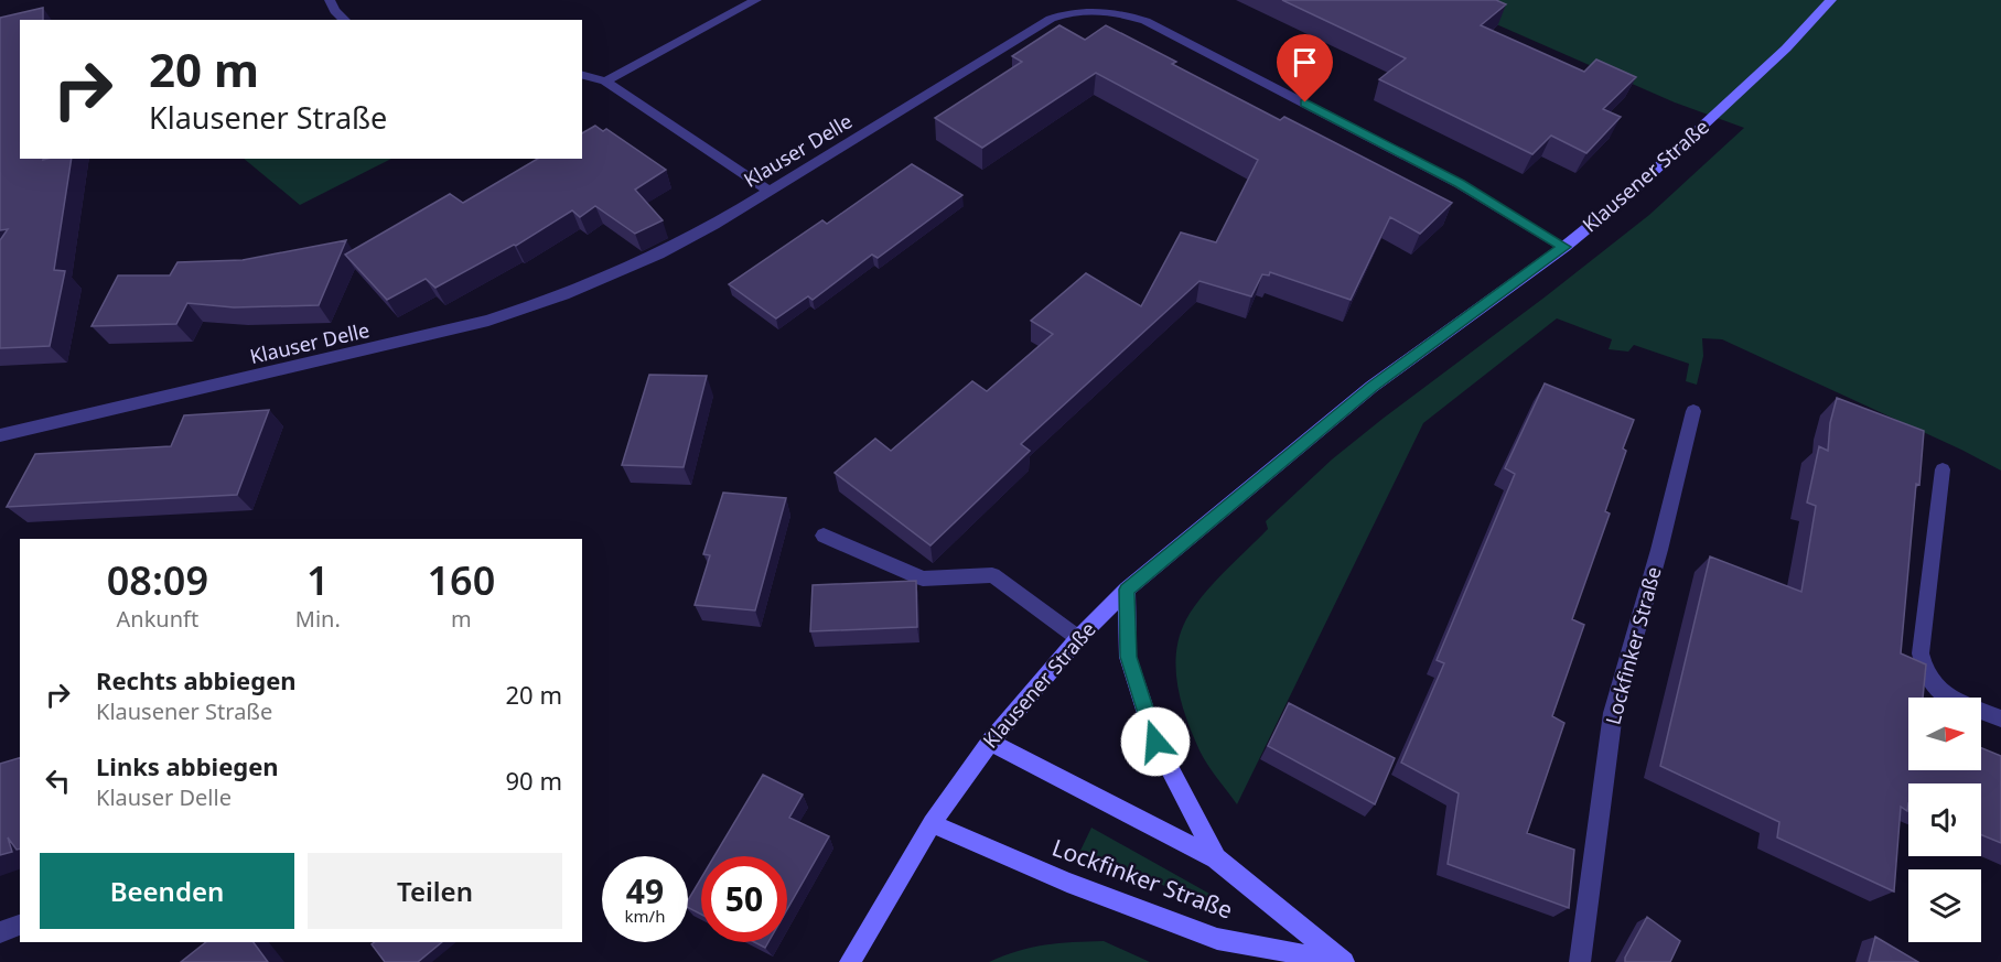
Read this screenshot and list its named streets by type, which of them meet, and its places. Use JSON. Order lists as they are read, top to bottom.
{
  "streets": {
    "main road": ["Klausener Straße", "Lockfinker Straße"],
    "street": ["Klauser Delle"]
  },
  "crossings": [
    ["Klauser Delle", "Klausener Straße"],
    ["Klausener Straße", "Lockfinker Straße"]
  ],
  "north": "right",
  "page": {
    "turn": ["20 m", "Klausener Straße"],
    "eta": [
      "08:09",
      "Ankunft",
      "1",
      "Min.",
      "160",
      "m"
    ],
    "list": [
      {
        "name": "Rechts abbiegen",
        "note": "Klausener Straße",
        "value": "20 m"
      },
      {
        "name": "Links abbiegen",
        "note": "Klauser Delle",
        "value": "90 m"
      }
    ],
    "buttons": ["Beenden", "Teilen"],
    "speed": "49 km/h",
    "limit": "50"
  }
}
